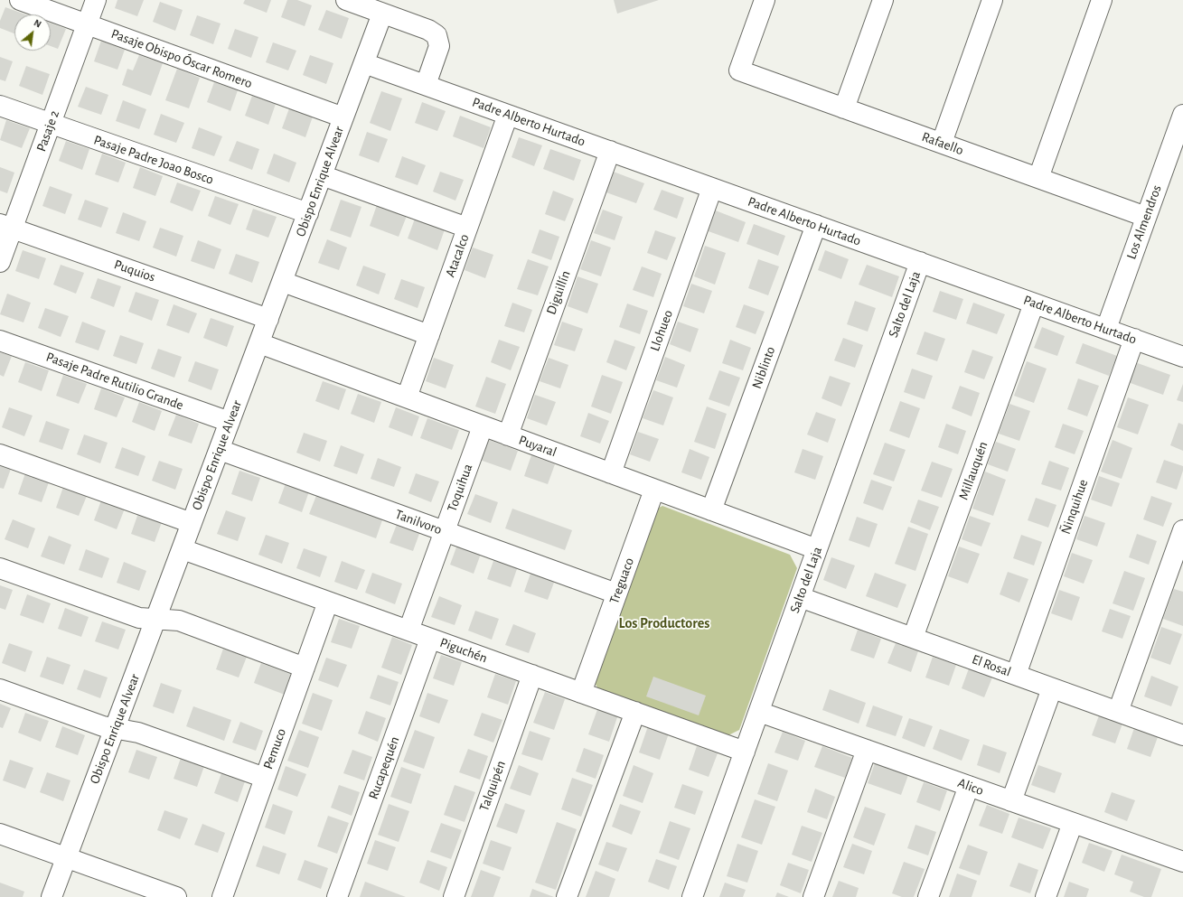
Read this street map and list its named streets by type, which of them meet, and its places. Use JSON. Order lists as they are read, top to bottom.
{
  "streets": {
    "street": [
      "Pasaje Obispo Óscar Romero",
      "Padre Alberto Hurtado",
      "Pasaje 2",
      "Rafaello",
      "Pasaje Padre Joao Bosco",
      "Obispo Enrique Alvear",
      "Los Almendros",
      "Atacalco",
      "Puquios",
      "Diguillín",
      "Salto del Laja",
      "Llohueo",
      "Niblinto",
      "Pasaje Padre Rutilio Grande",
      "Puyaral",
      "Millauquén",
      "Toquihua",
      "Ñinquihue",
      "Tanilvoro",
      "Treguaco",
      "Piguchén",
      "El Rosal",
      "Pemuco",
      "Rucapequén",
      "Talquipén",
      "Alico"
    ]
  },
  "crossings": [
    ["Pasaje Obispo Óscar Romero", "Pasaje 2"],
    ["Pasaje Obispo Óscar Romero", "Obispo Enrique Alvear"],
    ["Padre Alberto Hurtado", "Obispo Enrique Alvear"],
    ["Padre Alberto Hurtado", "Los Almendros"],
    ["Padre Alberto Hurtado", "Atacalco"],
    ["Padre Alberto Hurtado", "Diguillín"],
    ["Padre Alberto Hurtado", "Salto del Laja"],
    ["Padre Alberto Hurtado", "Llohueo"],
    ["Padre Alberto Hurtado", "Niblinto"],
    ["Padre Alberto Hurtado", "Millauquén"],
    ["Padre Alberto Hurtado", "Ñinquihue"],
    ["Pasaje 2", "Pasaje Padre Joao Bosco"],
    ["Pasaje 2", "Puquios"],
    ["Rafaello", "Los Almendros"],
    ["Pasaje Padre Joao Bosco", "Obispo Enrique Alvear"],
    ["Obispo Enrique Alvear", "Puquios"],
    ["Obispo Enrique Alvear", "Pasaje Padre Rutilio Grande"],
    ["Obispo Enrique Alvear", "Puyaral"],
    ["Obispo Enrique Alvear", "Tanilvoro"],
    ["Obispo Enrique Alvear", "Piguchén"],
    ["Atacalco", "Puyaral"],
    ["Diguillín", "Puyaral"],
    ["Salto del Laja", "Puyaral"],
    ["Salto del Laja", "Piguchén"],
    ["Salto del Laja", "El Rosal"],
    ["Salto del Laja", "Alico"],
    ["Llohueo", "Puyaral"],
    ["Niblinto", "Puyaral"],
    ["Puyaral", "Toquihua"],
    ["Puyaral", "Treguaco"],
    ["Millauquén", "El Rosal"],
    ["Toquihua", "Tanilvoro"],
    ["Toquihua", "Piguchén"],
    ["Ñinquihue", "El Rosal"],
    ["Tanilvoro", "Treguaco"],
    ["Treguaco", "Piguchén"],
    ["Piguchén", "Pemuco"],
    ["Piguchén", "Rucapequén"],
    ["Piguchén", "Talquipén"]
  ],
  "districts": ["Los Productores"],
  "north": "top right"
}
